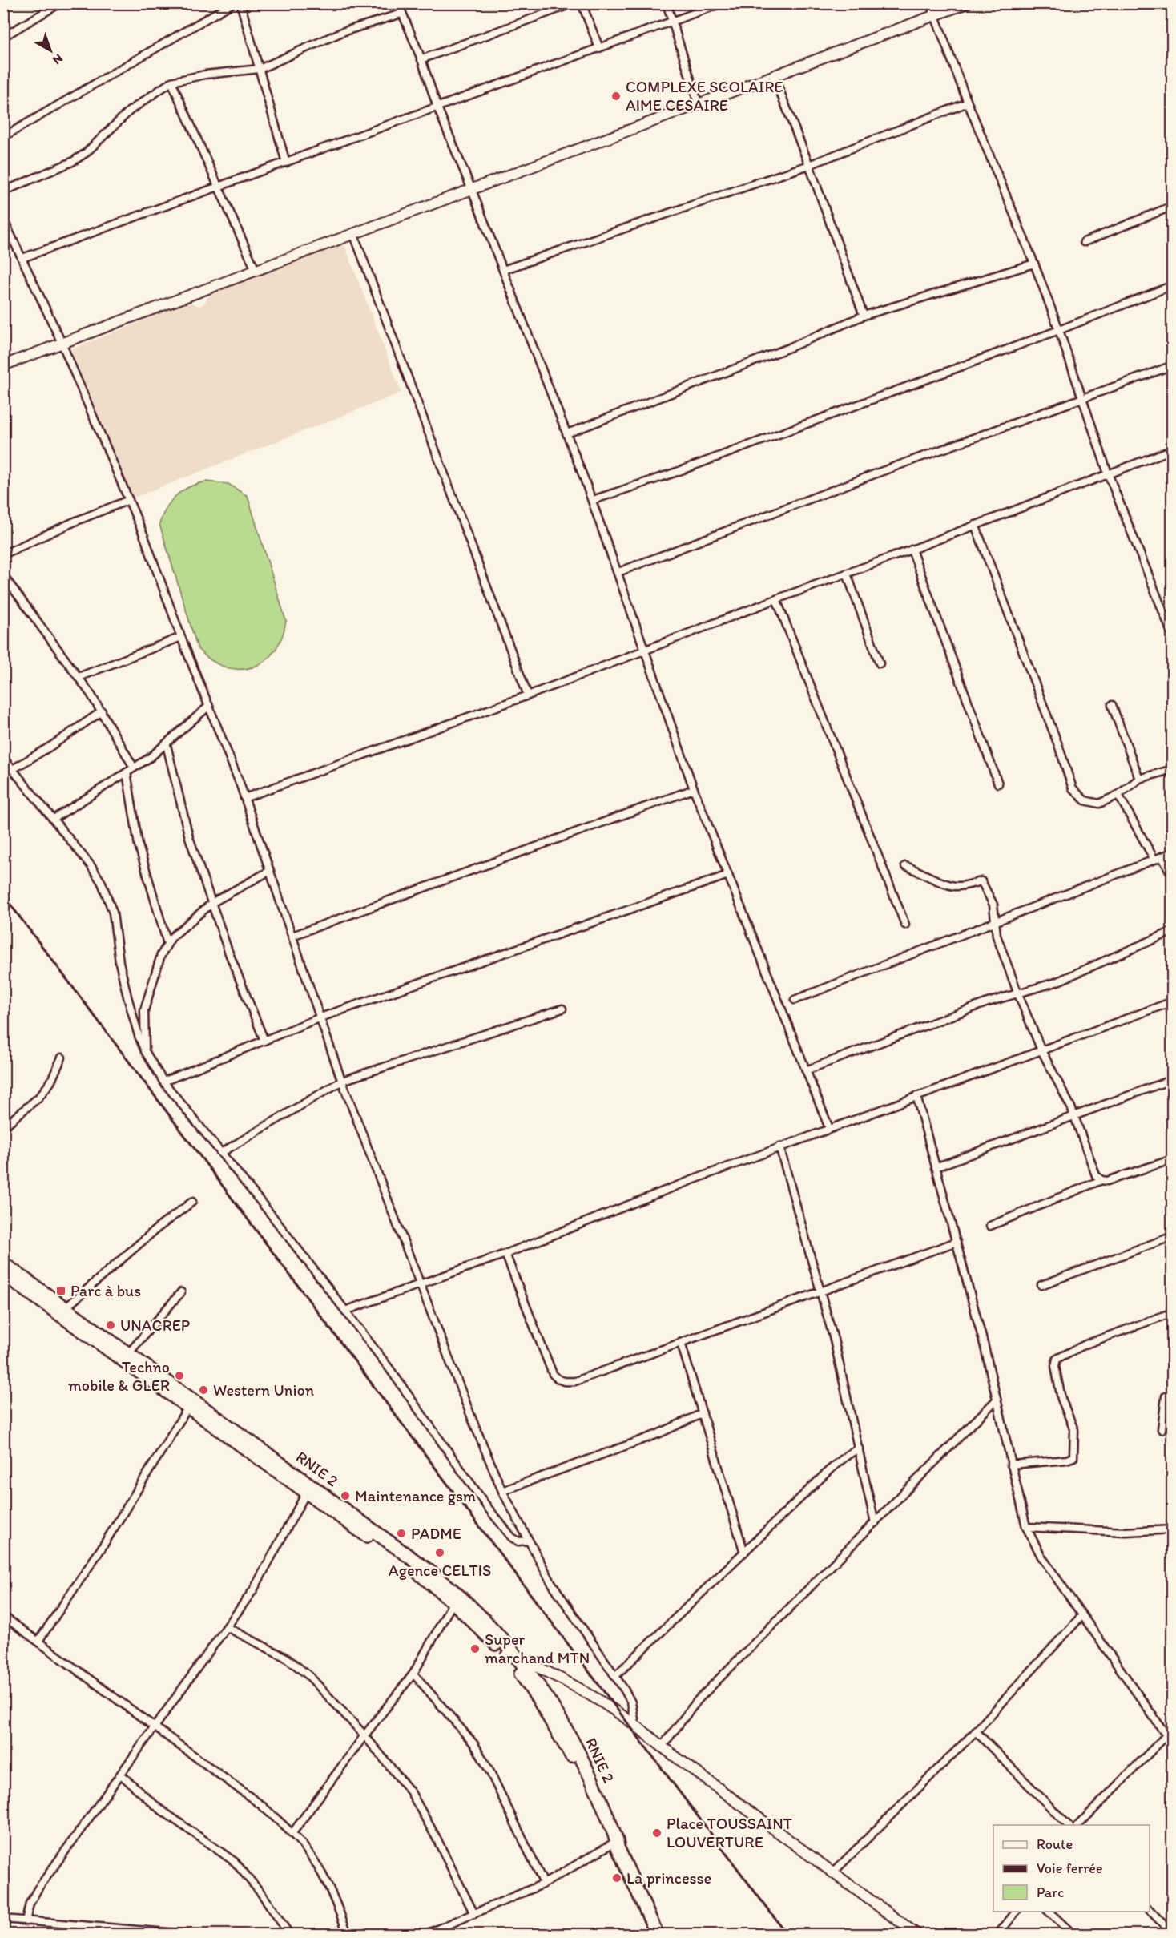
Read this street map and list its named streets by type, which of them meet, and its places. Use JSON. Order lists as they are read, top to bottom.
{
  "streets": {
    "highway": ["RNIE 2"]
  },
  "places": {
    "other": [
      "COMPLEXE SCOLAIRE AIME CESAIRE",
      "UNACREP",
      "Techno mobile & GLER",
      "Western Union",
      "Maintenance gsm",
      "PADME",
      "Agence CELTIS",
      "Super marchand MTN",
      "Place TOUSSAINT LOUVERTURE",
      "La princesse"
    ],
    "transit": ["Parc à bus"]
  },
  "legend": ["Route", "Voie ferrée", "Parc"],
  "north": "bottom right"
}
